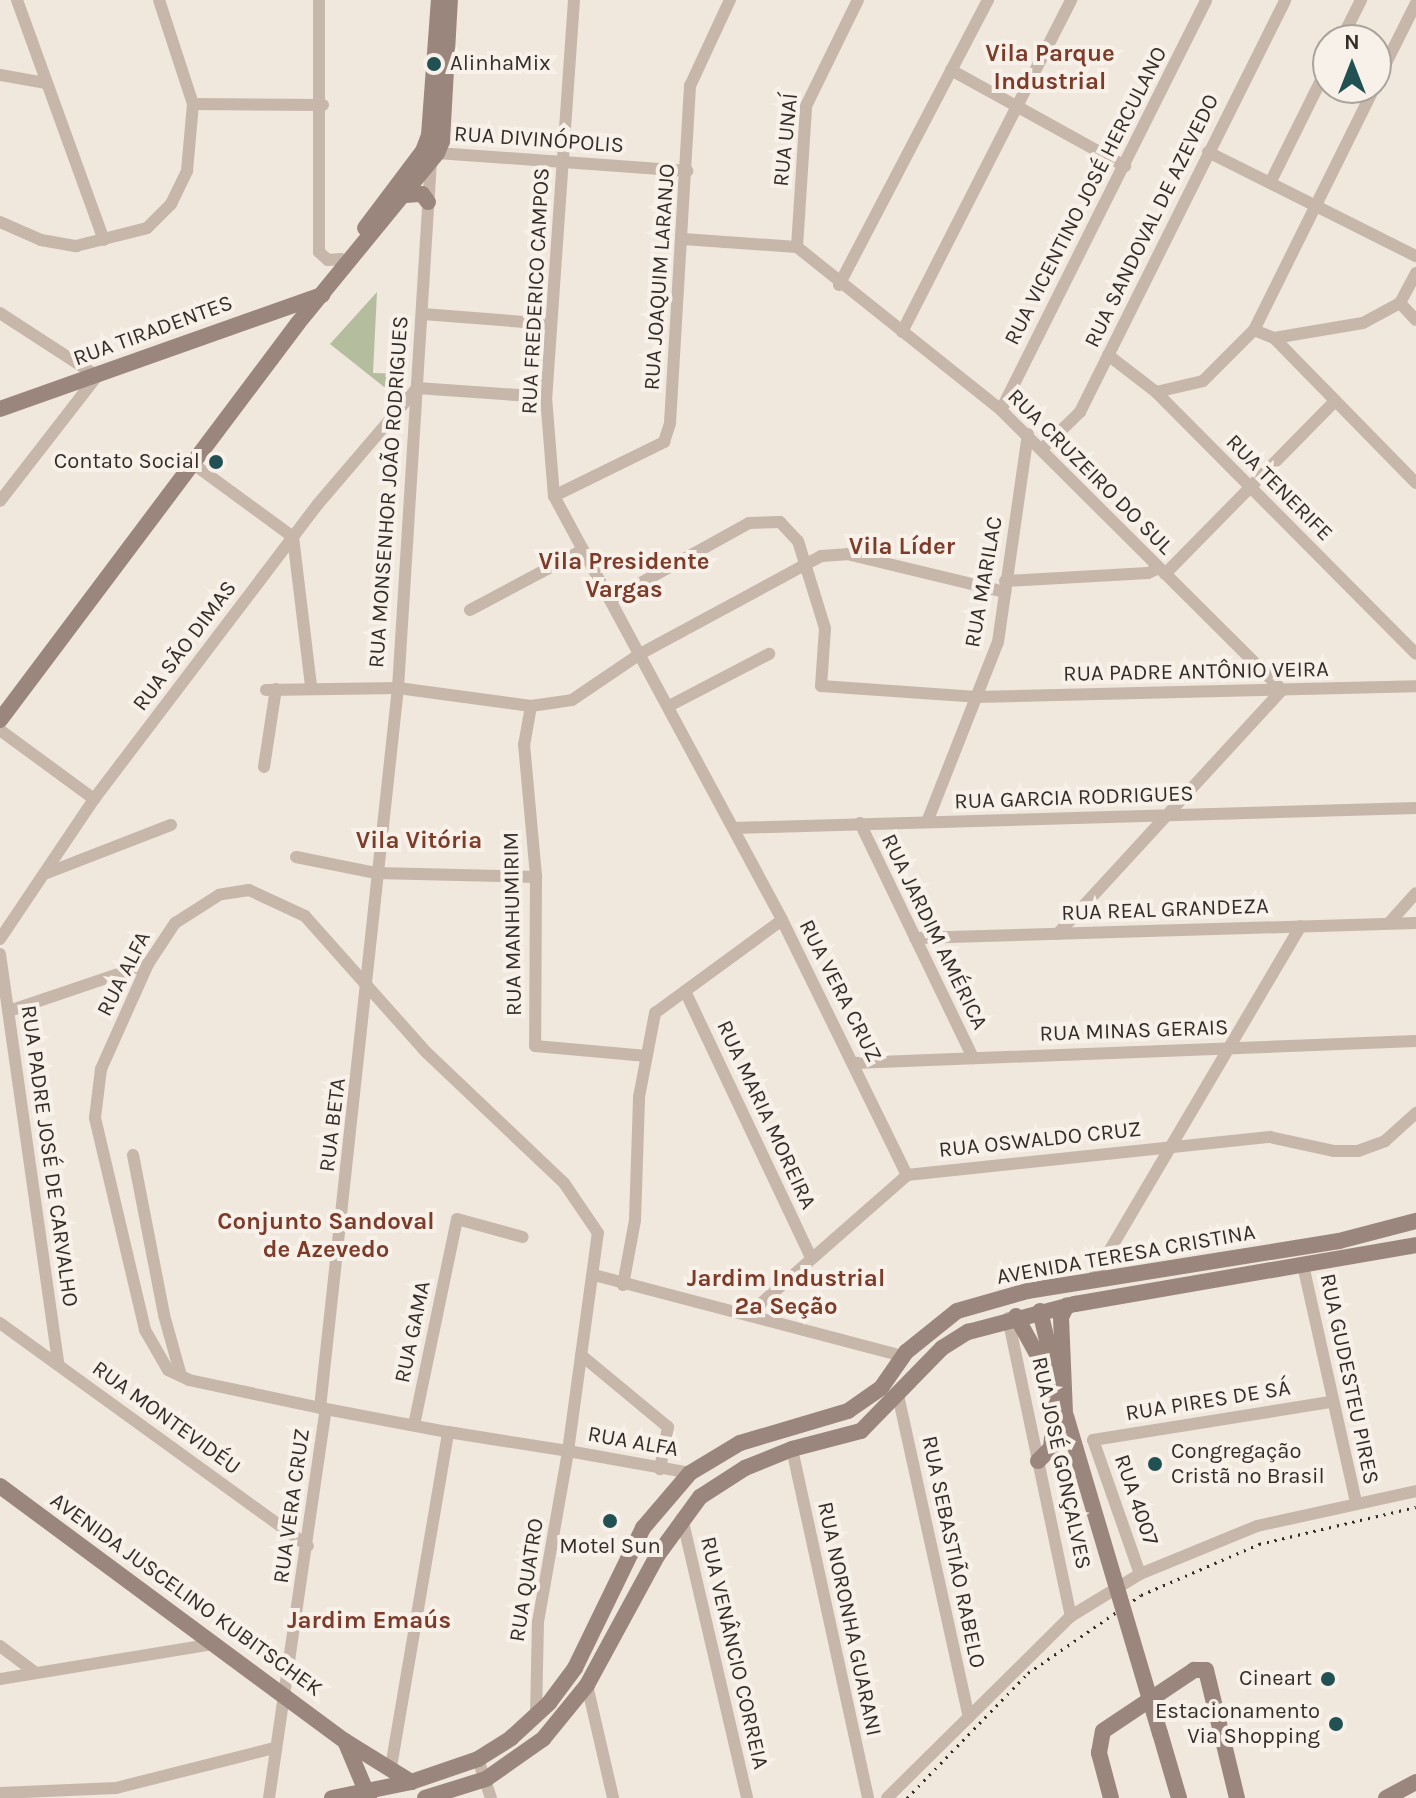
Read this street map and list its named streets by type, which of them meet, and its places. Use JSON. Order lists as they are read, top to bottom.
{
  "streets": {
    "street": [
      "RUA DIVINÓPOLIS",
      "RUA UNAÍ",
      "RUA VICENTINO JOSÉ HERCULANO",
      "RUA SANDOVAL DE AZEVEDO",
      "RUA JOAQUIM LARANJO",
      "RUA FREDERICO CAMPOS",
      "RUA TIRADENTES",
      "RUA CRUZEIRO DO SUL",
      "RUA TENERIFE",
      "RUA MONSENHOR JOÃO RODRIGUES",
      "RUA MARILAC",
      "RUA SÃO DIMAS",
      "RUA PADRE ANTÔNIO VEIRA",
      "RUA GARCIA RODRIGUES",
      "RUA REAL GRANDEZA",
      "RUA MANHUMIRIM",
      "RUA JARDIM AMÉRICA",
      "RUA ALFA",
      "RUA VERA CRUZ",
      "RUA MINAS GERAIS",
      "RUA MARIA MOREIRA",
      "RUA BETA",
      "RUA OSWALDO CRUZ",
      "RUA PADRE JOSÉ DE CARVALHO",
      "AVENIDA TERESA CRISTINA",
      "RUA GAMA",
      "RUA GUDESTEU PIRES",
      "RUA PIRES DE SÁ",
      "RUA MONTEVIDÉU",
      "RUA JOSÉ GONÇALVES",
      "RUA 4007",
      "RUA SEBASTIÃO RABELO",
      "RUA QUATRO",
      "AVENIDA JUSCELINO KUBITSCHEK",
      "RUA NORONHA GUARANI",
      "RUA VENÂNCIO CORREIA"
    ]
  },
  "crossings": [
    ["RUA DIVINÓPOLIS", "RUA JOAQUIM LARANJO"],
    ["RUA DIVINÓPOLIS", "RUA FREDERICO CAMPOS"],
    ["RUA DIVINÓPOLIS", "RUA MONSENHOR JOÃO RODRIGUES"],
    ["RUA UNAÍ", "RUA CRUZEIRO DO SUL"],
    ["RUA VICENTINO JOSÉ HERCULANO", "RUA CRUZEIRO DO SUL"],
    ["RUA SANDOVAL DE AZEVEDO", "RUA CRUZEIRO DO SUL"],
    ["RUA SANDOVAL DE AZEVEDO", "RUA TENERIFE"],
    ["RUA JOAQUIM LARANJO", "RUA FREDERICO CAMPOS"],
    ["RUA FREDERICO CAMPOS", "RUA GARCIA RODRIGUES"],
    ["RUA FREDERICO CAMPOS", "RUA VERA CRUZ"],
    ["RUA CRUZEIRO DO SUL", "RUA MARILAC"],
    ["RUA CRUZEIRO DO SUL", "RUA PADRE ANTÔNIO VEIRA"],
    ["RUA MONSENHOR JOÃO RODRIGUES", "RUA SÃO DIMAS"],
    ["RUA MONSENHOR JOÃO RODRIGUES", "RUA ALFA"],
    ["RUA MONSENHOR JOÃO RODRIGUES", "RUA BETA"],
    ["RUA MARILAC", "RUA PADRE ANTÔNIO VEIRA"],
    ["RUA MARILAC", "RUA GARCIA RODRIGUES"],
    ["RUA GARCIA RODRIGUES", "RUA JARDIM AMÉRICA"],
    ["RUA GARCIA RODRIGUES", "RUA VERA CRUZ"],
    ["RUA REAL GRANDEZA", "RUA JARDIM AMÉRICA"],
    ["RUA JARDIM AMÉRICA", "RUA MINAS GERAIS"],
    ["RUA ALFA", "RUA VERA CRUZ"],
    ["RUA ALFA", "RUA BETA"],
    ["RUA ALFA", "AVENIDA TERESA CRISTINA"],
    ["RUA ALFA", "RUA GAMA"],
    ["RUA ALFA", "RUA QUATRO"],
    ["RUA VERA CRUZ", "RUA MINAS GERAIS"],
    ["RUA VERA CRUZ", "RUA BETA"],
    ["RUA VERA CRUZ", "RUA OSWALDO CRUZ"],
    ["RUA VERA CRUZ", "RUA MONTEVIDÉU"],
    ["RUA VERA CRUZ", "AVENIDA JUSCELINO KUBITSCHEK"],
    ["RUA PADRE JOSÉ DE CARVALHO", "RUA MONTEVIDÉU"],
    ["AVENIDA TERESA CRISTINA", "RUA GUDESTEU PIRES"],
    ["AVENIDA TERESA CRISTINA", "RUA JOSÉ GONÇALVES"],
    ["AVENIDA TERESA CRISTINA", "RUA SEBASTIÃO RABELO"],
    ["AVENIDA TERESA CRISTINA", "RUA QUATRO"],
    ["AVENIDA TERESA CRISTINA", "AVENIDA JUSCELINO KUBITSCHEK"],
    ["AVENIDA TERESA CRISTINA", "RUA NORONHA GUARANI"],
    ["AVENIDA TERESA CRISTINA", "RUA VENÂNCIO CORREIA"],
    ["RUA GUDESTEU PIRES", "RUA PIRES DE SÁ"],
    ["RUA PIRES DE SÁ", "RUA 4007"]
  ],
  "districts": [
    "Vila Parque Industrial",
    "Vila Líder",
    "Vila Presidente Vargas",
    "Vila Vitória",
    "Conjunto Sandoval de Azevedo",
    "Jardim Industrial 2ª Seção",
    "Jardim Emaús"
  ],
  "places": [
    "AlinhaMix",
    "Contato Social",
    "Congregação Cristã no Brasil",
    "Motel Sun",
    "Cineart",
    "Estacionamento Via Shopping"
  ],
  "north": "top"
}
